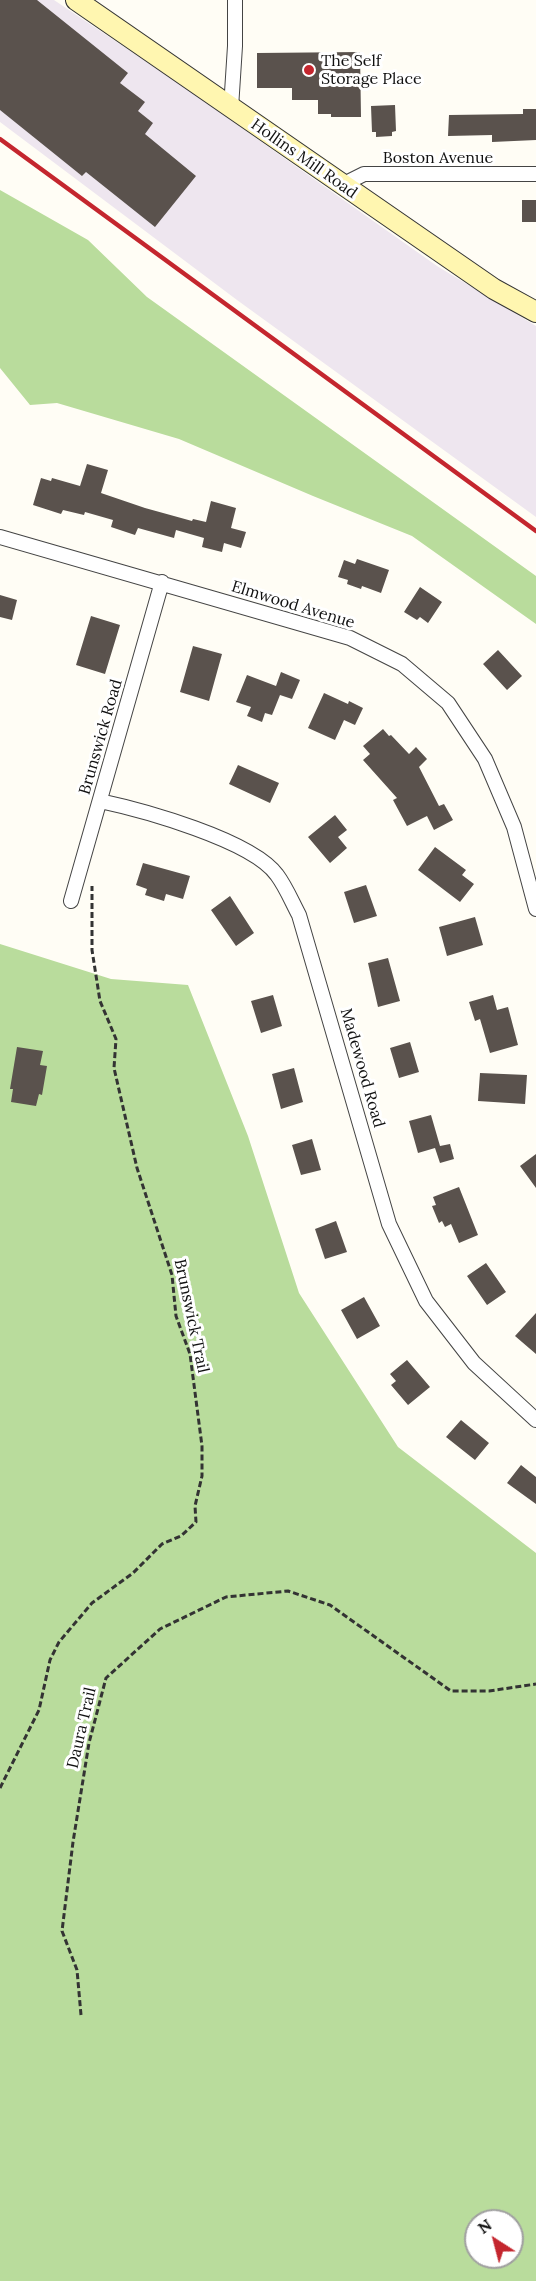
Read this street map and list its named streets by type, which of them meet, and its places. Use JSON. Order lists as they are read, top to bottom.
{
  "streets": {
    "street": [
      "Boston Avenue",
      "Hollins Mill Road",
      "Elmwood Avenue",
      "Brunswick Road",
      "Madewood Road"
    ],
    "path": ["Brunswick Trail", "Daura Trail"]
  },
  "crossings": [
    ["Boston Avenue", "Hollins Mill Road"],
    ["Elmwood Avenue", "Brunswick Road"],
    ["Brunswick Road", "Madewood Road"],
    ["Brunswick Road", "Brunswick Trail"]
  ],
  "places": ["The Self Storage Place"],
  "north": "top left"
}
